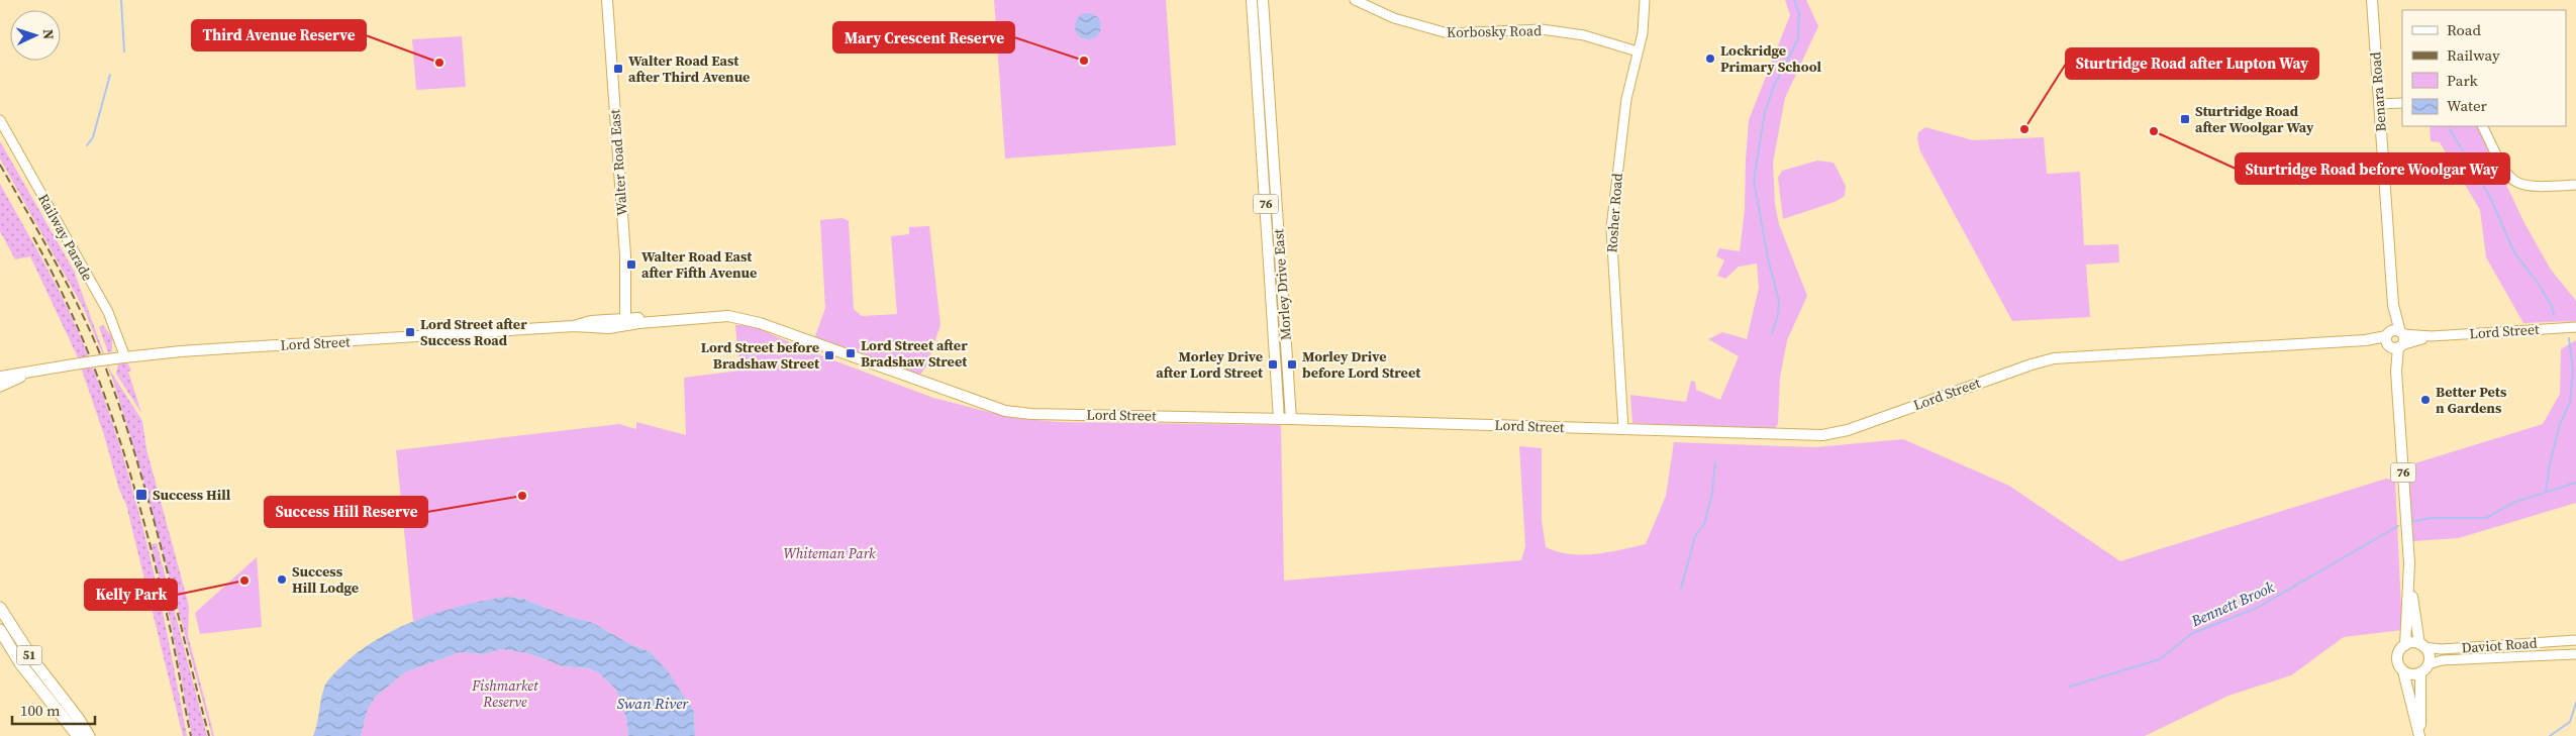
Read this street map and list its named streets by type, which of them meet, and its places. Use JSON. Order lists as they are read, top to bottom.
{
  "streets": {
    "highway": ["51"],
    "main road": [
      "Benara Road",
      "Walter Road East",
      "76",
      "Morley Drive East",
      "Lord Street"
    ],
    "street": [
      "Korbosky Road",
      "Rosher Road",
      "Railway Parade",
      "Daviot Road"
    ]
  },
  "crossings": [
    ["Korbosky Road", "Rosher Road"],
    ["Benara Road", "76"],
    ["Benara Road", "Lord Street"],
    ["Benara Road", "Daviot Road"],
    ["Walter Road East", "Lord Street"],
    ["76", "Daviot Road"],
    ["Rosher Road", "Lord Street"],
    ["Railway Parade", "Lord Street"],
    ["Morley Drive East", "Lord Street"]
  ],
  "water": ["Bennett Brook", "Swan River"],
  "parks": ["Whiteman Park", "Fishmarket Reserve"],
  "places": {
    "other": [
      "Lockridge Primary School",
      "Mary Crescent Reserve",
      "Third Avenue Reserve",
      "Sturtridge Road after Lupton Way",
      "Sturtridge Road before Woolgar Way",
      "Better Pets n Gardens",
      "Success Hill Reserve",
      "Success Hill Lodge",
      "Kelly Park"
    ],
    "transit": [
      "Walter Road East after Third Avenue",
      "Sturtridge Road after Woolgar Way",
      "Walter Road East after Fifth Avenue",
      "Lord Street after Success Road",
      "Lord Street after Bradshaw Street",
      "Lord Street before Bradshaw Street",
      "Morley Drive after Lord Street",
      "Morley Drive before Lord Street",
      "Success Hill"
    ]
  },
  "legend": [
    "Road",
    "Railway",
    "Park",
    "Water"
  ],
  "scale_bar": "100 m",
  "north": "right"
}
